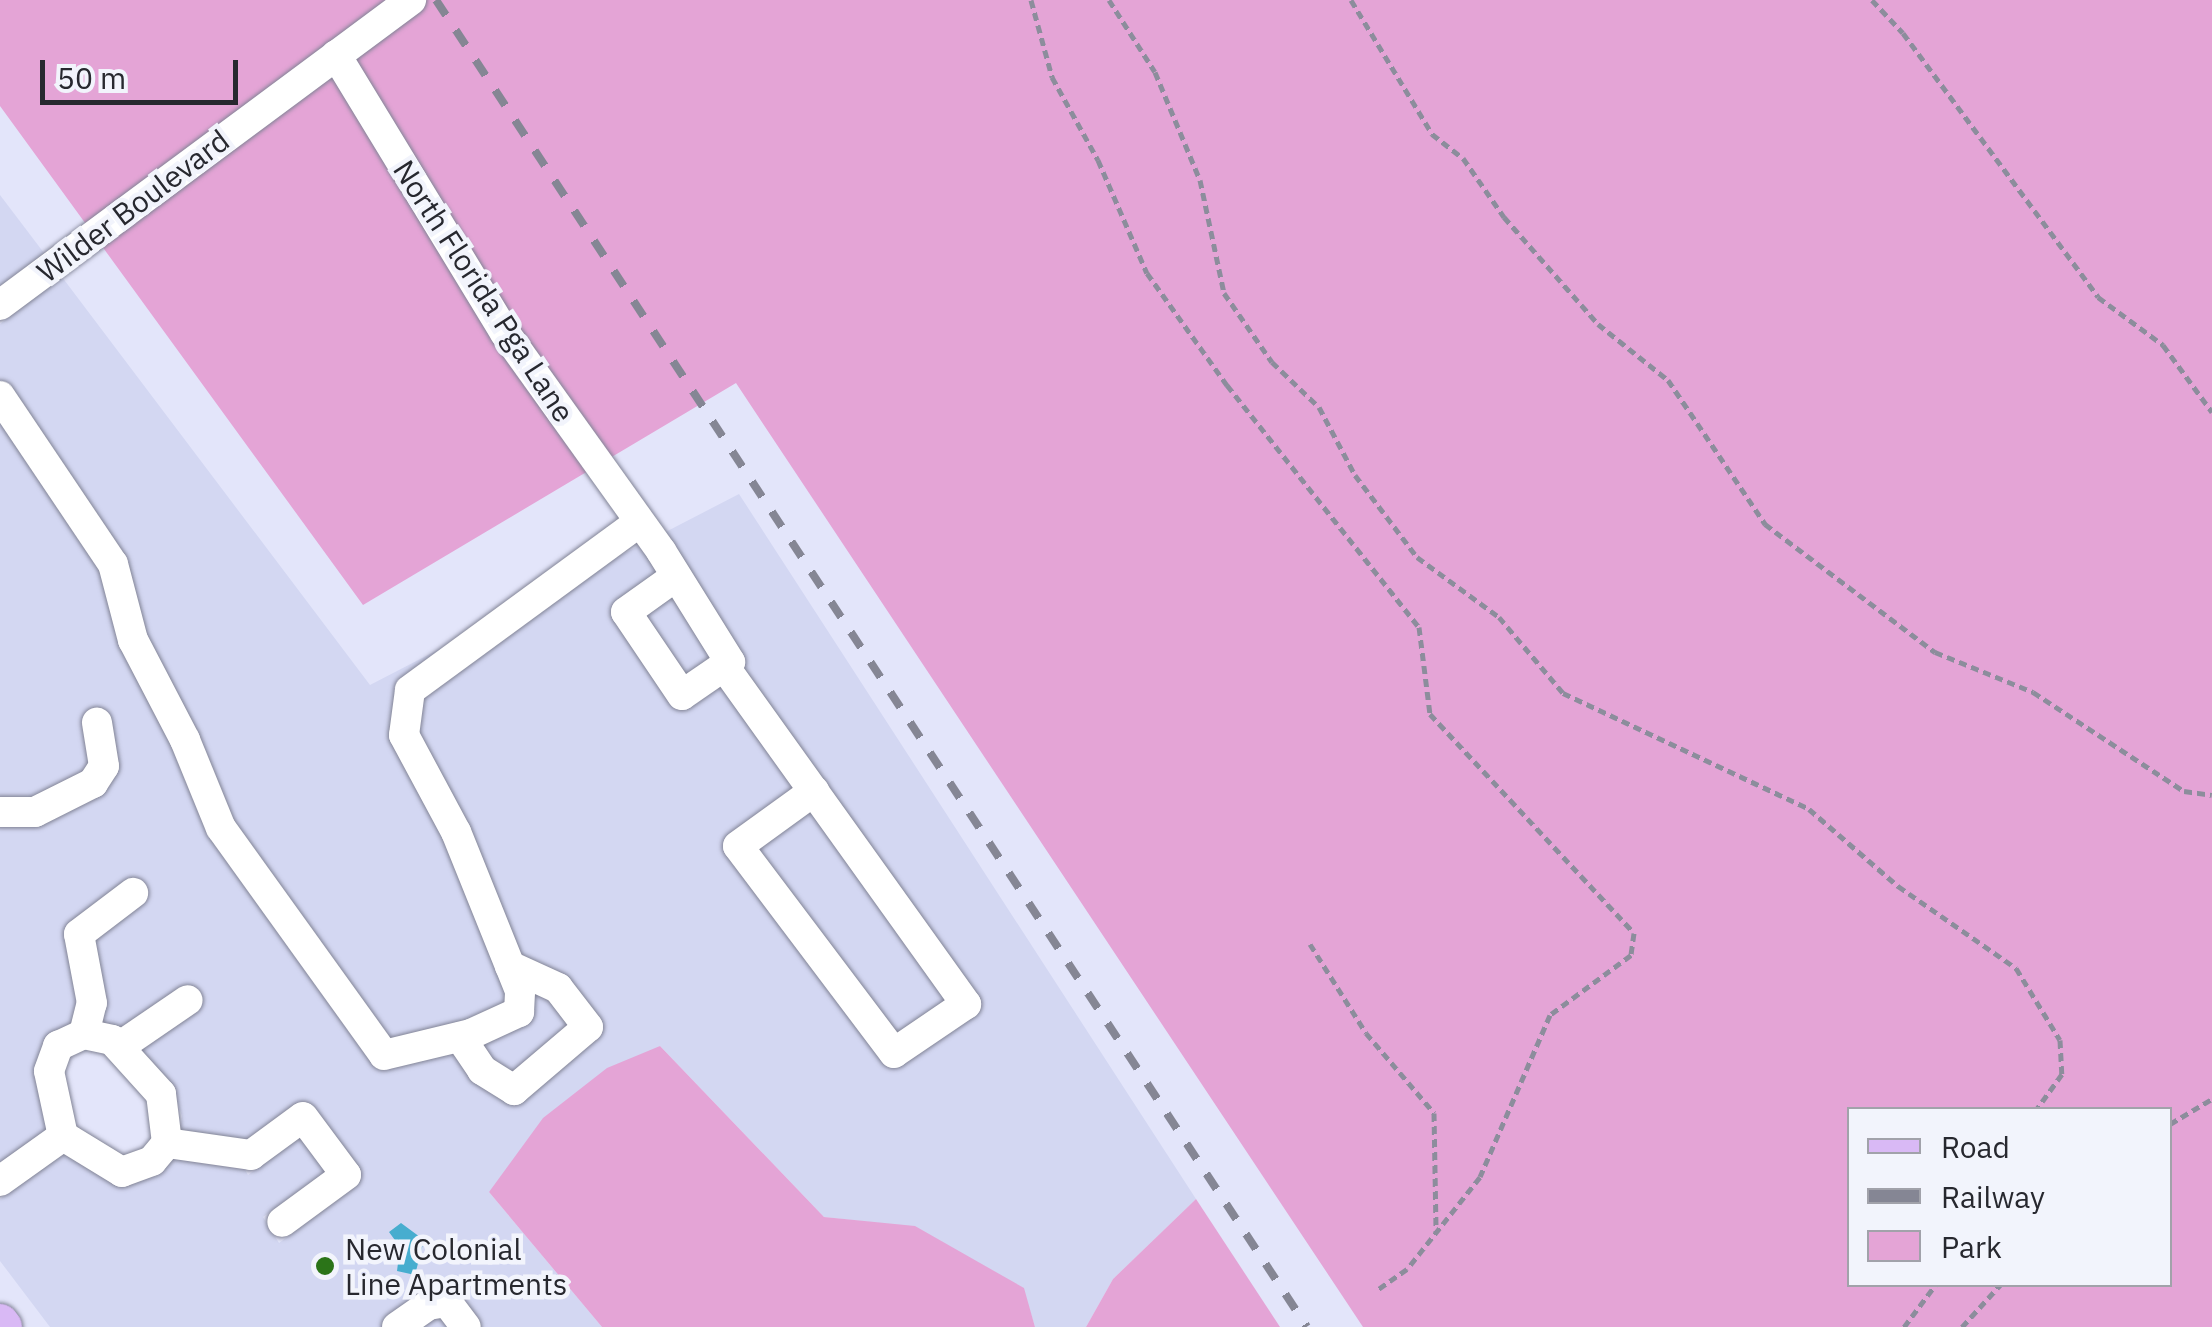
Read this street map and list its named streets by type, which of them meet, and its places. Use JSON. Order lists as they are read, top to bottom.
{
  "streets": {
    "street": ["Wilder Boulevard", "North Florida Pga Lane"]
  },
  "crossings": [
    ["Wilder Boulevard", "North Florida Pga Lane"]
  ],
  "places": ["New Colonial Line Apartments"],
  "legend": ["Road", "Railway", "Park"],
  "scale_bar": "50 m"
}
